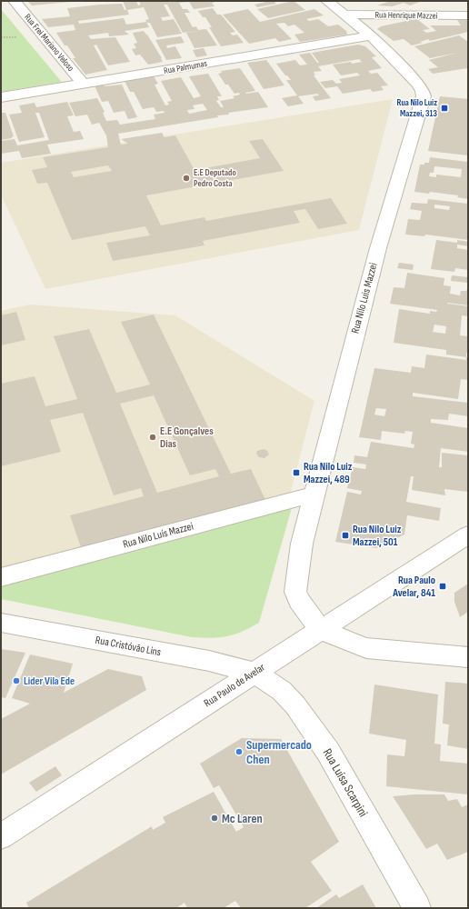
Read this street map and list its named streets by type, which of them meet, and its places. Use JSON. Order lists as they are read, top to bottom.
{
  "streets": {
    "street": [
      "Rua Henrique Mazzei",
      "Rua Frei Mariano Veloso",
      "Rua Palmumas",
      "Rua Nilo Luis Mazzei",
      "Rua Nilo Luís Mazzei",
      "Rua Cristóvão Lins",
      "Rua Paulo de Avelar",
      "Rua Luísa Scarpini"
    ]
  },
  "crossings": [
    ["Rua Henrique Mazzei", "Rua Nilo Luis Mazzei"],
    ["Rua Frei Mariano Veloso", "Rua Palmumas"],
    ["Rua Palmumas", "Rua Nilo Luis Mazzei"],
    ["Rua Nilo Luis Mazzei", "Rua Nilo Luís Mazzei"],
    ["Rua Nilo Luis Mazzei", "Rua Paulo de Avelar"],
    ["Rua Cristóvão Lins", "Rua Paulo de Avelar"],
    ["Rua Cristóvão Lins", "Rua Luísa Scarpini"],
    ["Rua Paulo de Avelar", "Rua Luísa Scarpini"]
  ],
  "places": {
    "transit": [
      "Rua Nilo Luiz Mazzei, 313",
      "Rua Nilo Luiz Mazzei, 489",
      "Rua Nilo Luiz Mazzei, 501",
      "Rua Paulo Avelar, 841"
    ],
    "other": [
      "E.E Deputado Pedro Costa",
      "E.E Gonçalves Dias",
      "Lider Vila Ede",
      "Supermercado Chen",
      "Mc Laren"
    ]
  }
}
